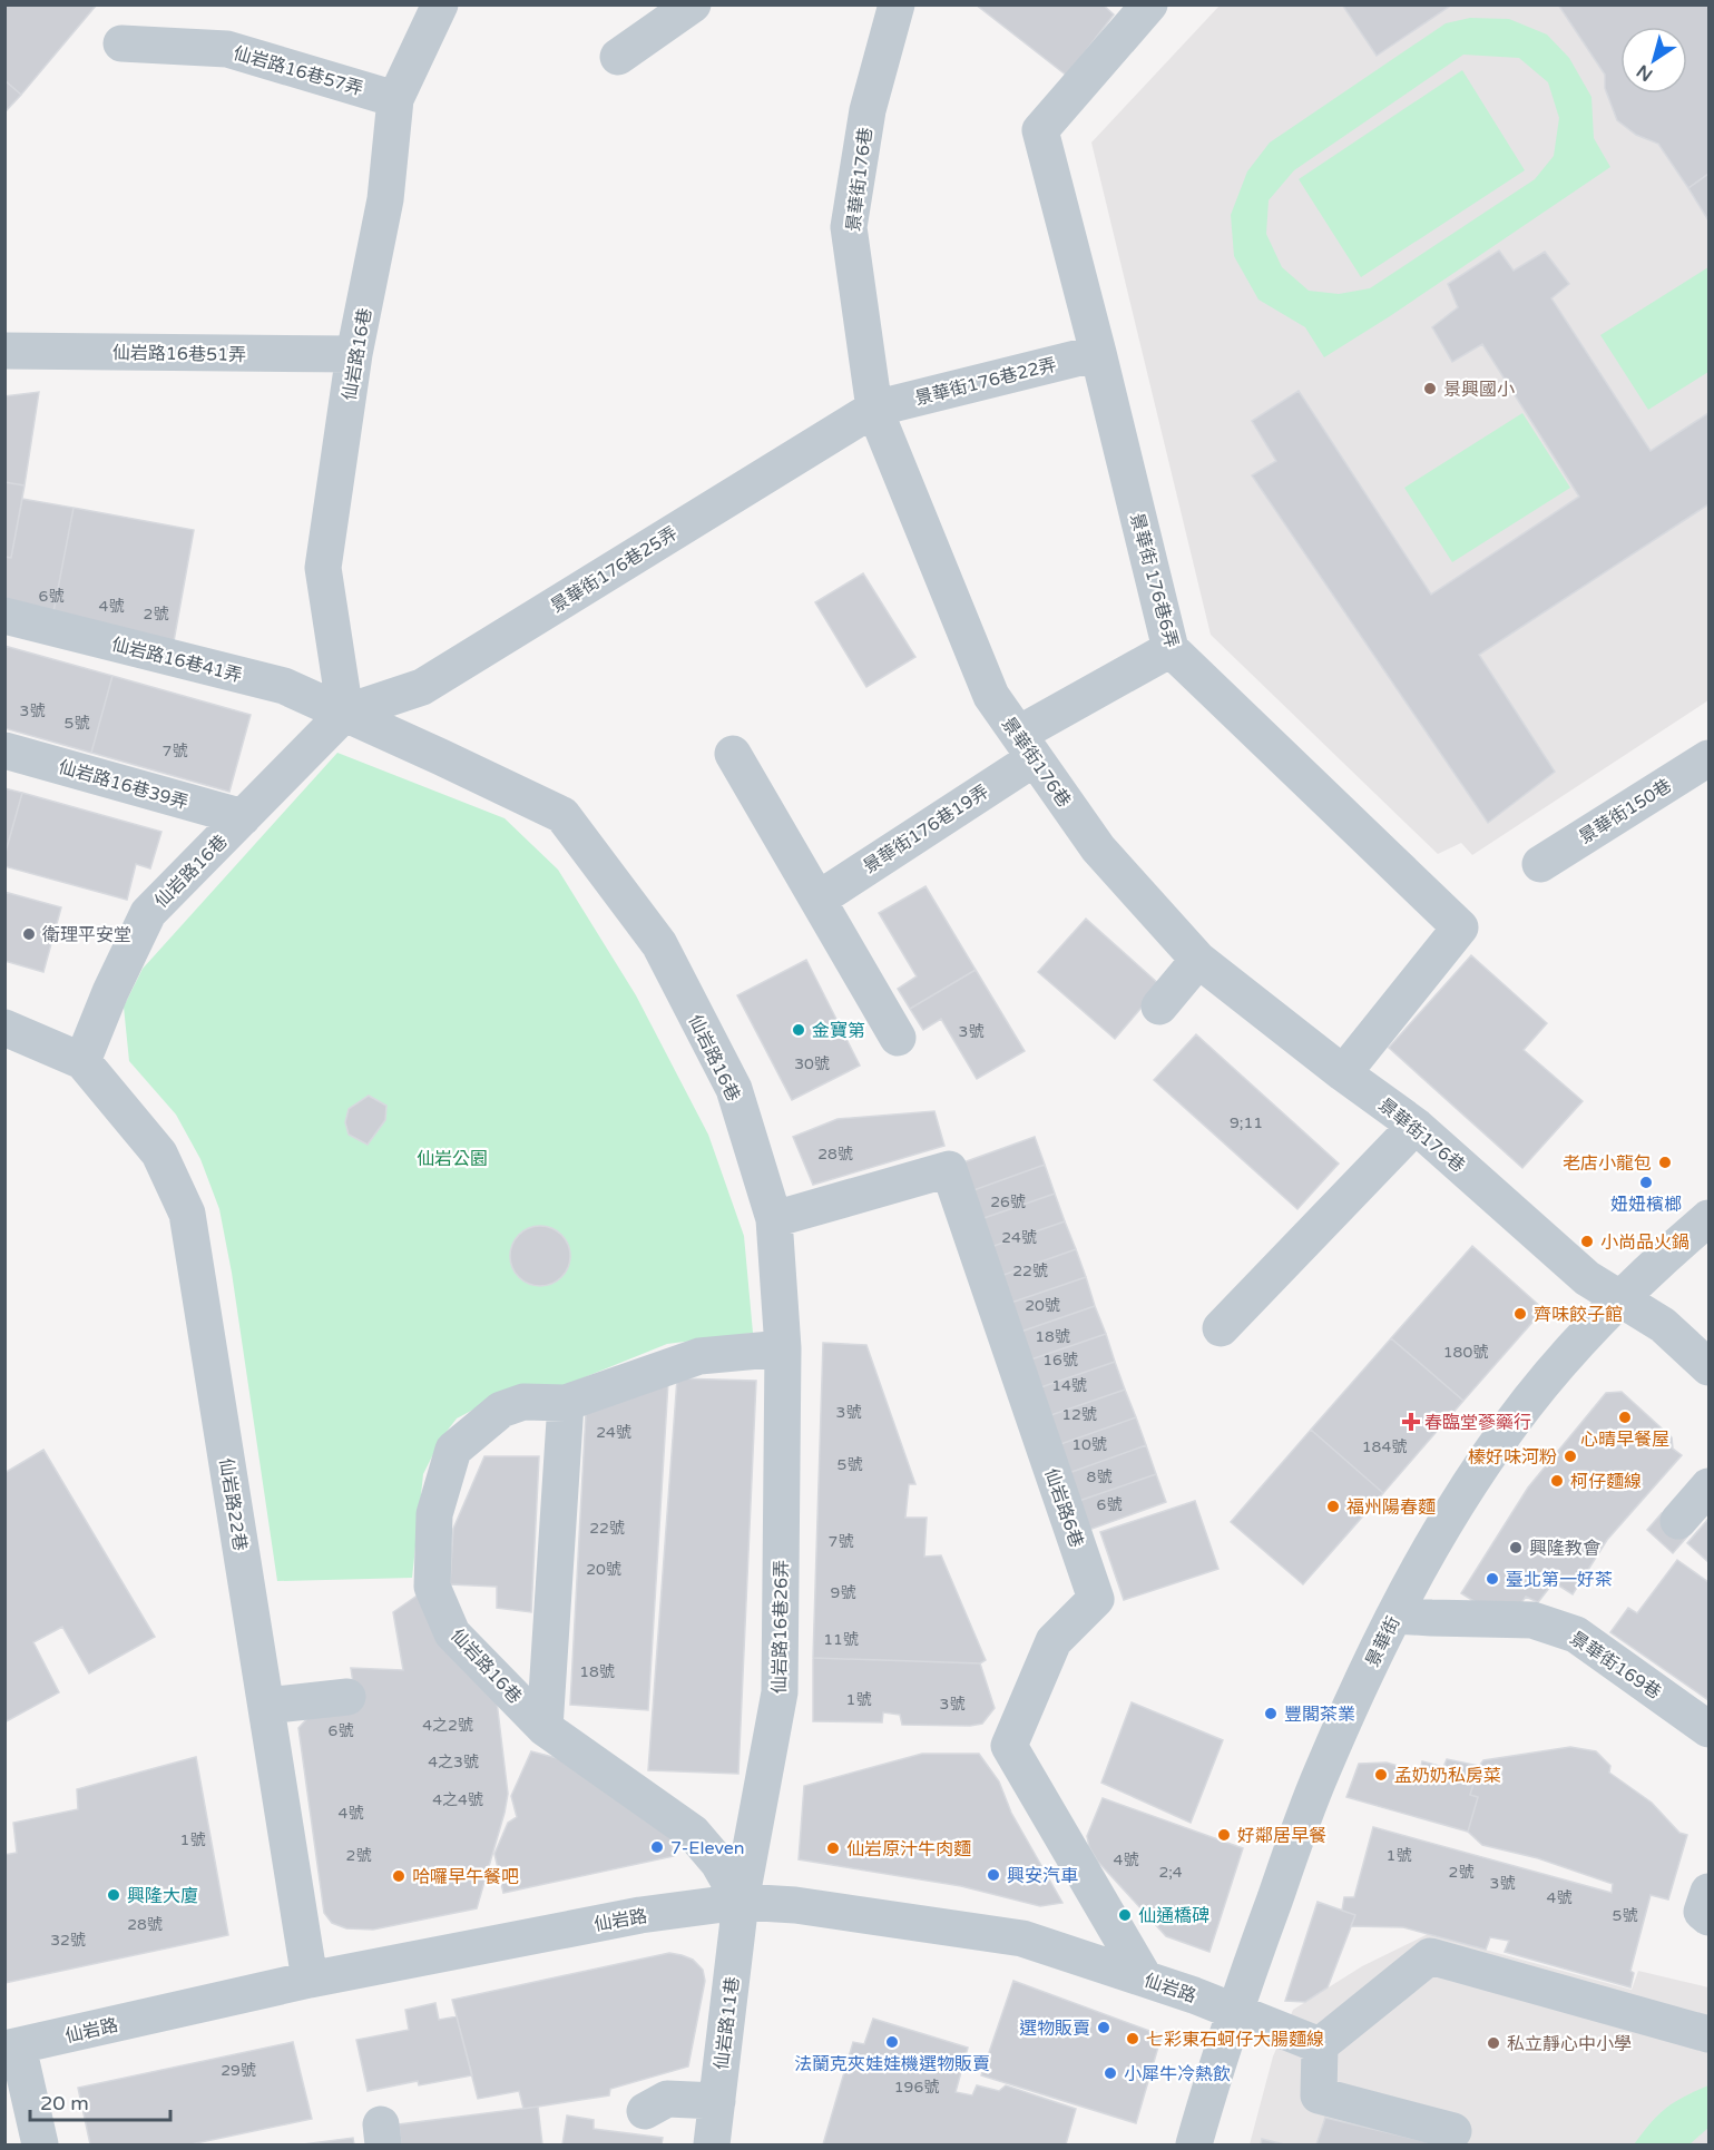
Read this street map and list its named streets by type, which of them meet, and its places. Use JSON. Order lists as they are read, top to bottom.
{
  "streets": {
    "street": [
      "仙岩路16巷57弄",
      "景華街176巷",
      "仙岩路16巷51弄",
      "仙岩路16巷",
      "景華街176巷22弄",
      "景華街176巷25弄",
      "景華街 176巷6弄",
      "仙岩路16巷41弄",
      "仙岩路16巷39弄",
      "景華街150巷",
      "景華街176巷19弄",
      "仙岩路22巷",
      "仙岩路6巷",
      "仙岩路16巷26弄",
      "景華街",
      "景華街169巷",
      "仙岩路",
      "仙岩路11巷"
    ]
  },
  "crossings": [
    ["仙岩路16巷57弄", "仙岩路16巷"],
    ["景華街176巷", "景華街176巷22弄"],
    ["景華街176巷", "景華街176巷25弄"],
    ["景華街176巷", "景華街 176巷6弄"],
    ["景華街176巷", "景華街176巷19弄"],
    ["景華街176巷", "景華街"],
    ["仙岩路16巷51弄", "仙岩路16巷"],
    ["仙岩路16巷", "景華街176巷25弄"],
    ["仙岩路16巷", "仙岩路16巷41弄"],
    ["仙岩路16巷", "仙岩路16巷39弄"],
    ["仙岩路16巷", "仙岩路22巷"],
    ["仙岩路16巷", "仙岩路6巷"],
    ["仙岩路16巷", "仙岩路16巷26弄"],
    ["仙岩路16巷", "仙岩路"],
    ["仙岩路16巷", "仙岩路11巷"],
    ["景華街176巷22弄", "景華街176巷25弄"],
    ["景華街176巷22弄", "景華街 176巷6弄"],
    ["景華街176巷25弄", "仙岩路16巷41弄"],
    ["景華街 176巷6弄", "景華街176巷19弄"],
    ["仙岩路22巷", "仙岩路"],
    ["仙岩路6巷", "仙岩路"],
    ["仙岩路16巷26弄", "仙岩路"],
    ["仙岩路16巷26弄", "仙岩路11巷"],
    ["景華街", "景華街169巷"],
    ["景華街", "仙岩路"],
    ["仙岩路", "仙岩路11巷"]
  ],
  "parks": ["仙岩公園"],
  "places": {
    "other": [
      "景興國小",
      "衛理平安堂",
      "金寶第",
      "老店小龍包",
      "妞妞檳榔",
      "小尚品火鍋",
      "齊味餃子館",
      "心晴早餐屋",
      "榛好味河粉",
      "柯仔麵線",
      "福州陽春麵",
      "興隆教會",
      "臺北第一好茶",
      "豐閣茶業",
      "孟奶奶私房菜",
      "好鄰居早餐",
      "7-Eleven",
      "仙岩原汁牛肉麵",
      "興安汽車",
      "哈囉早午餐吧",
      "興隆大廈",
      "仙通橋碑",
      "選物販賣",
      "七彩東石蚵仔大腸麵線",
      "法蘭克夾娃娃機選物販賣",
      "私立靜心中小學",
      "小犀牛冷熱飲"
    ],
    "health": ["春臨堂蔘藥行"]
  },
  "house_numbers": [
    "6號",
    "4號",
    "2號",
    "3號",
    "5號",
    "7號",
    "3號",
    "30號",
    "9;11",
    "28號",
    "26號",
    "24號",
    "22號",
    "20號",
    "18號",
    "180號",
    "16號",
    "14號",
    "3號",
    "12號",
    "24號",
    "10號",
    "184號",
    "5號",
    "8號",
    "6號",
    "22號",
    "7號",
    "20號",
    "9號",
    "11號",
    "18號",
    "1號",
    "3號",
    "4之2號",
    "6號",
    "4之3號",
    "4之4號",
    "4號",
    "1號",
    "2號",
    "1號",
    "4號",
    "2;4",
    "2號",
    "3號",
    "4號",
    "5號",
    "28號",
    "32號",
    "29號",
    "196號"
  ],
  "scale_bar": "20 m",
  "north": "bottom left"
}
